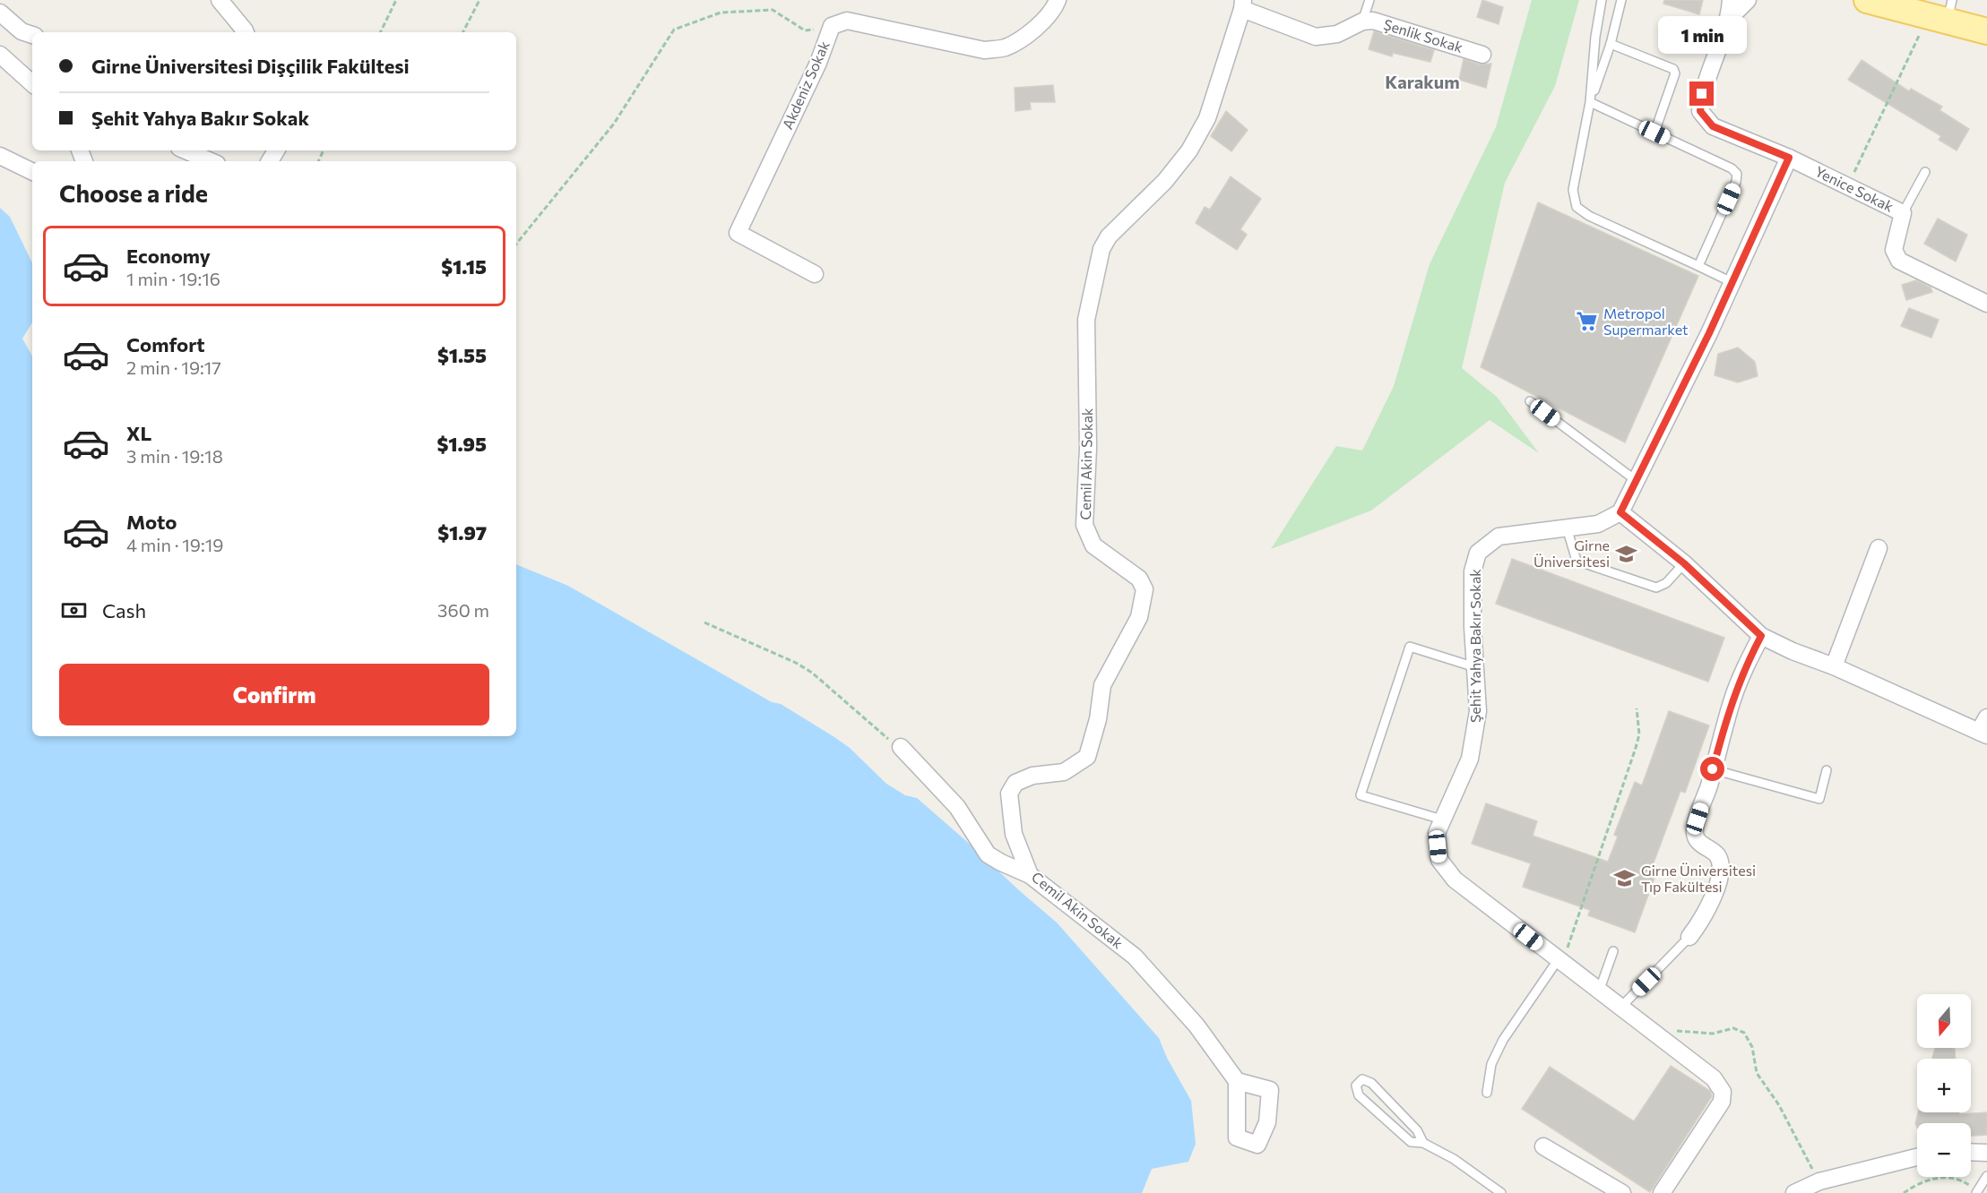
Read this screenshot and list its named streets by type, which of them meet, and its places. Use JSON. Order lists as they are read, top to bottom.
{
  "streets": {
    "street": [
      "Şenlik Sokak",
      "Akdeniz Sokak",
      "Yenice Sokak",
      "Cemil Akin Sokak",
      "Şehit Yahya Bakır Sokak"
    ]
  },
  "crossings": [
    ["Şenlik Sokak", "Cemil Akin Sokak"]
  ],
  "districts": ["Karakum"],
  "places": {
    "supermarket": ["Metropol Supermarket"],
    "school or university": ["Girne Üniversitesi", "Girne Üniversitesi Tıp Fakültesi"]
  },
  "north": "bottom",
  "page": {
    "bubble": "1 min",
    "banner": ["Girne Üniversitesi Dişçilik Fakültesi", "Şehit Yahya Bakır Sokak"],
    "heading": "Choose a ride",
    "list": [
      {
        "name": "Economy",
        "note": "1 min · 19:16",
        "value": "$1.15"
      },
      {
        "name": "Comfort",
        "note": "2 min · 19:17",
        "value": "$1.55"
      },
      {
        "name": "XL",
        "note": "3 min · 19:18",
        "value": "$1.95"
      },
      {
        "name": "Moto",
        "note": "4 min · 19:19",
        "value": "$1.97"
      }
    ],
    "pay": ["Cash", "360 m"],
    "buttons": "Confirm",
    "map_buttons": ["+", "−"]
  }
}
